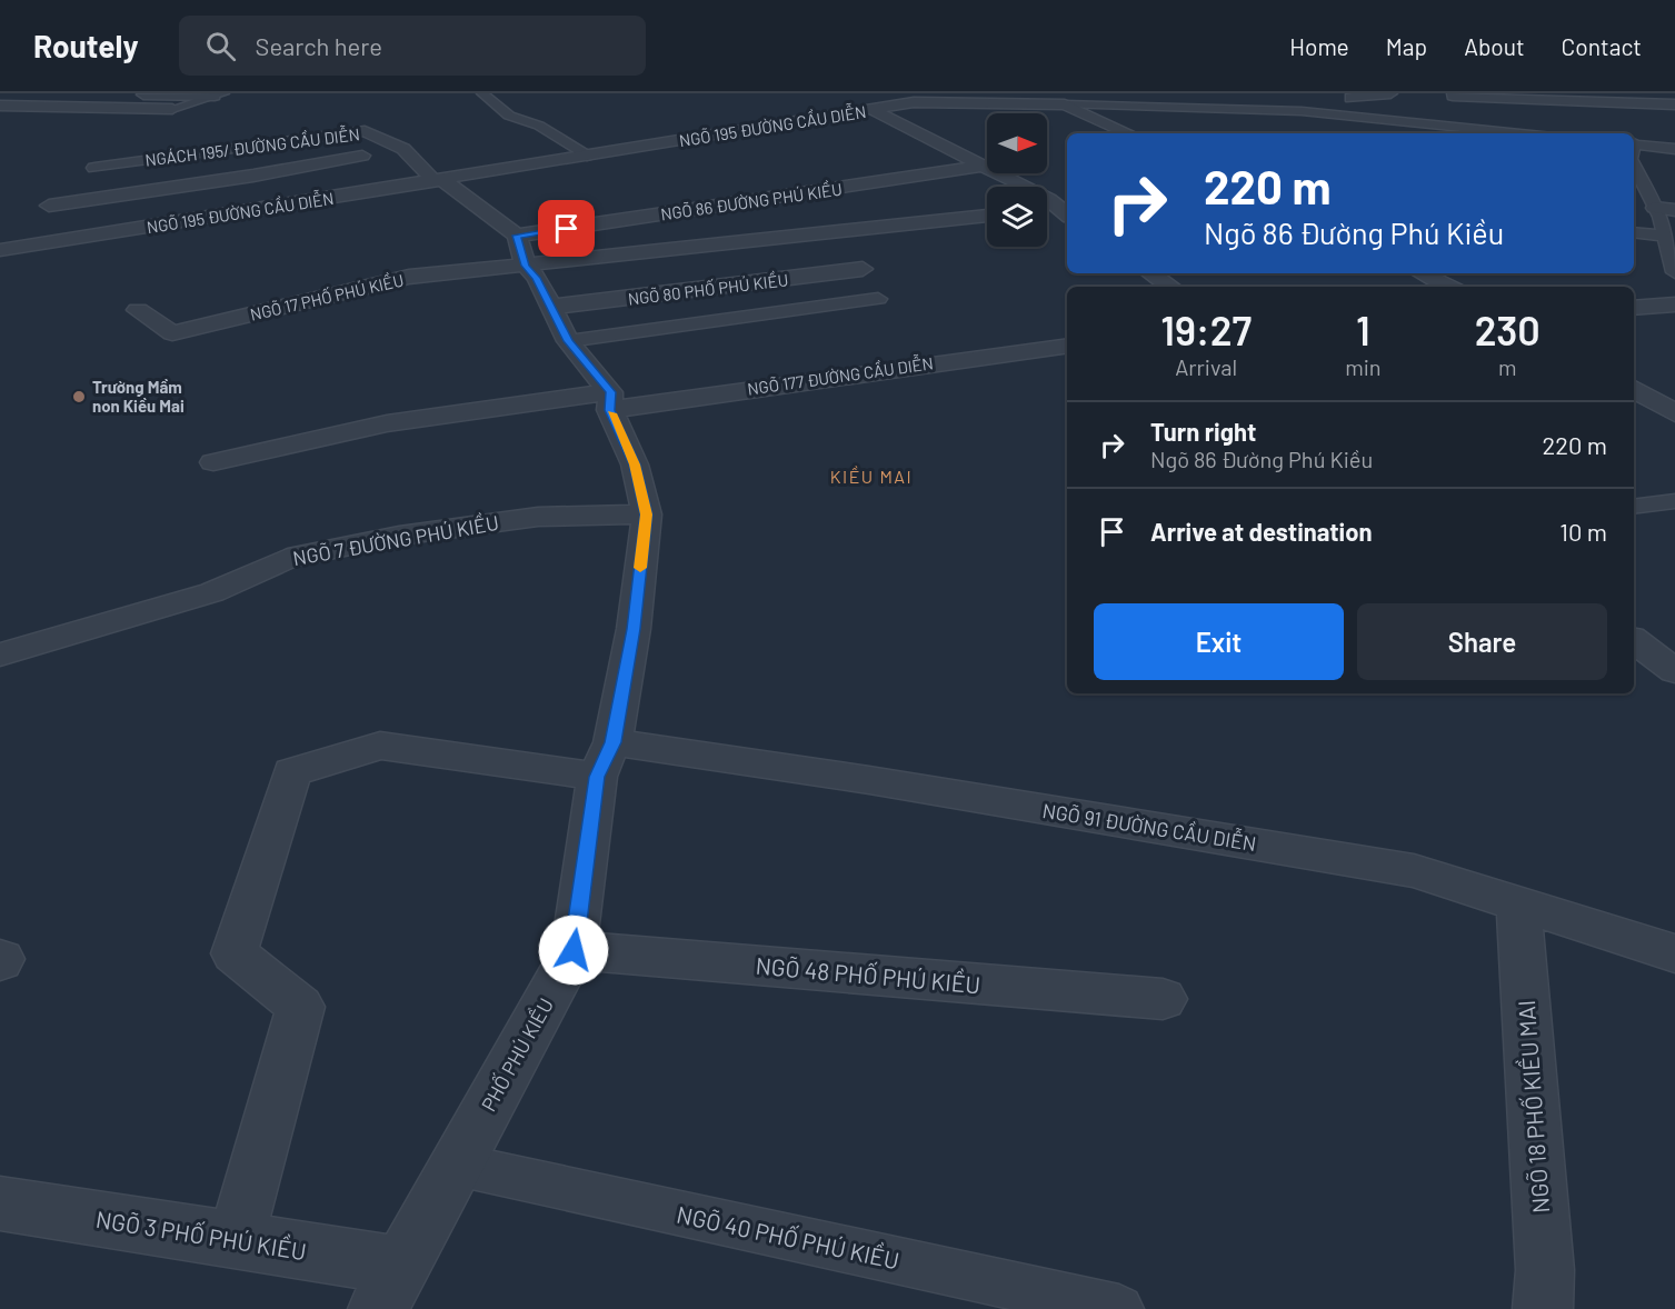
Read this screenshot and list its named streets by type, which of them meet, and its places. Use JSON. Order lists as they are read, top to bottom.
{
  "streets": {
    "street": [
      "NGÕ 195 ĐƯỜNG CẦU DIỄN",
      "NGÁCH 195/ ĐƯỜNG CẦU DIỄN",
      "NGÕ 86 ĐƯỜNG PHÚ KIỀU",
      "NGÕ 80 PHỐ PHÚ KIỀU",
      "NGÕ 17 PHỐ PHÚ KIỀU",
      "NGÕ 177 ĐƯỜNG CẦU DIỄN",
      "NGÕ 7 ĐƯỜNG PHÚ KIỀU",
      "NGÕ 91 ĐƯỜNG CẦU DIỄN",
      "NGÕ 48 PHỐ PHÚ KIỀU",
      "PHỐ PHÚ KIỀU",
      "NGÕ 18 PHỐ KIỀU MAI",
      "NGÕ 3 PHỐ PHÚ KIỀU"
    ],
    "lane": ["NGÕ 40 PHỐ PHÚ KIỀU"]
  },
  "crossings": [
    ["NGÕ 195 ĐƯỜNG CẦU DIỄN", "NGÁCH 195/ ĐƯỜNG CẦU DIỄN"],
    ["NGÕ 195 ĐƯỜNG CẦU DIỄN", "PHỐ PHÚ KIỀU"],
    ["NGÁCH 195/ ĐƯỜNG CẦU DIỄN", "PHỐ PHÚ KIỀU"],
    ["NGÕ 86 ĐƯỜNG PHÚ KIỀU", "NGÕ 17 PHỐ PHÚ KIỀU"],
    ["NGÕ 86 ĐƯỜNG PHÚ KIỀU", "PHỐ PHÚ KIỀU"],
    ["NGÕ 80 PHỐ PHÚ KIỀU", "PHỐ PHÚ KIỀU"],
    ["NGÕ 17 PHỐ PHÚ KIỀU", "PHỐ PHÚ KIỀU"],
    ["NGÕ 177 ĐƯỜNG CẦU DIỄN", "PHỐ PHÚ KIỀU"],
    ["NGÕ 7 ĐƯỜNG PHÚ KIỀU", "PHỐ PHÚ KIỀU"],
    ["NGÕ 91 ĐƯỜNG CẦU DIỄN", "PHỐ PHÚ KIỀU"],
    ["NGÕ 91 ĐƯỜNG CẦU DIỄN", "NGÕ 18 PHỐ KIỀU MAI"],
    ["NGÕ 91 ĐƯỜNG CẦU DIỄN", "NGÕ 3 PHỐ PHÚ KIỀU"],
    ["NGÕ 48 PHỐ PHÚ KIỀU", "PHỐ PHÚ KIỀU"],
    ["PHỐ PHÚ KIỀU", "NGÕ 3 PHỐ PHÚ KIỀU"],
    ["PHỐ PHÚ KIỀU", "NGÕ 40 PHỐ PHÚ KIỀU"]
  ],
  "districts": ["KIỀU MAI"],
  "places": ["Trường Mầm non Kiều Mai"],
  "north": "right",
  "page": {
    "header": "Routely",
    "search": "Search here",
    "nav": [
      "Home",
      "Map",
      "About",
      "Contact"
    ],
    "turn": ["220 m", "Ngõ 86 Đường Phú Kiều"],
    "eta": [
      "19:27",
      "Arrival",
      "1",
      "min",
      "230",
      "m"
    ],
    "list": [
      {
        "name": "Turn right",
        "note": "Ngõ 86 Đường Phú Kiều",
        "value": "220 m"
      },
      {
        "name": "Arrive at destination",
        "value": "10 m"
      }
    ],
    "buttons": ["Exit", "Share"]
  }
}
